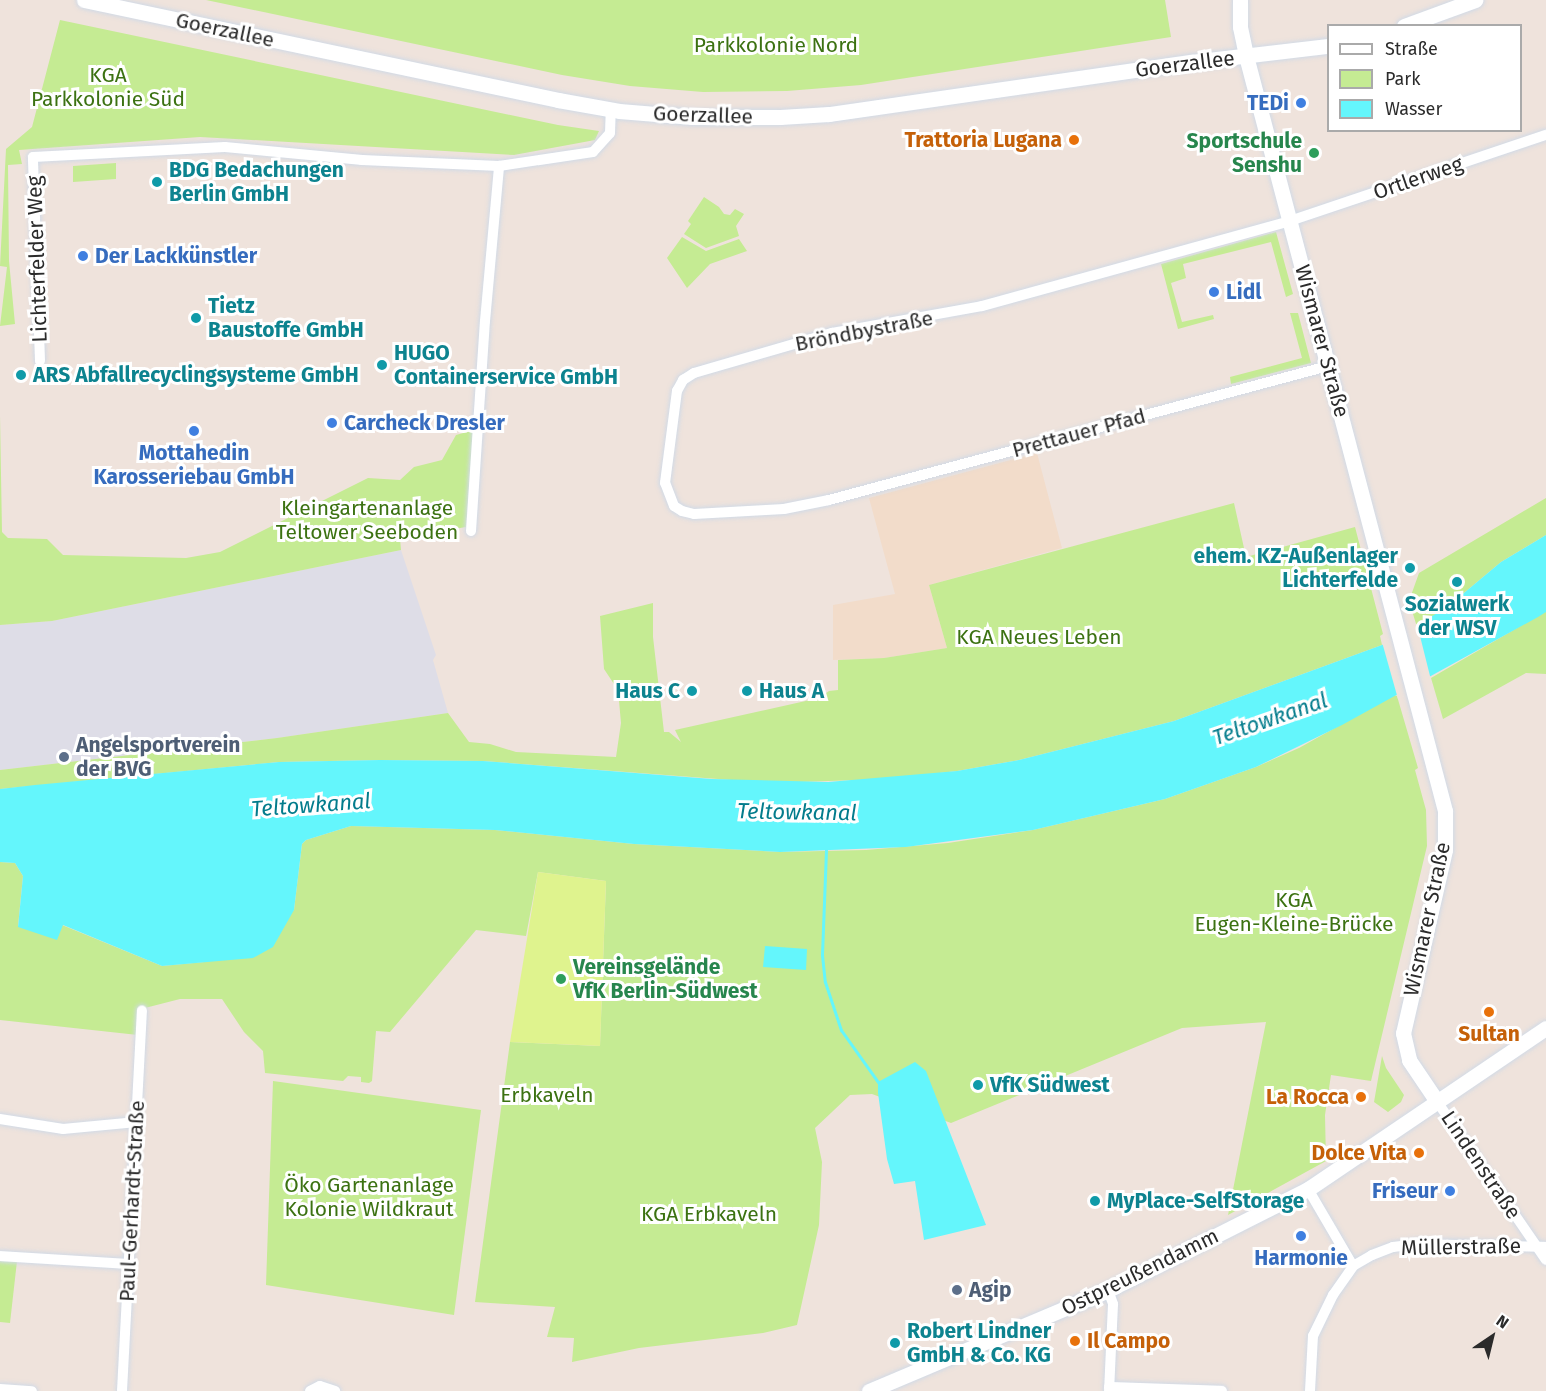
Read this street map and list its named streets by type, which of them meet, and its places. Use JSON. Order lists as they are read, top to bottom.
{
  "streets": {
    "main road": ["Goerzallee", "Wismarer Straße", "Ostpreußendamm"],
    "street": [
      "Ortlerweg",
      "Lichterfelder Weg",
      "Bröndbystraße",
      "Prettauer Pfad",
      "Lindenstraße",
      "Paul-Gerhardt-Straße",
      "Müllerstraße"
    ]
  },
  "crossings": [
    ["Goerzallee", "Lichterfelder Weg"],
    ["Goerzallee", "Wismarer Straße"],
    ["Ortlerweg", "Bröndbystraße"],
    ["Ortlerweg", "Wismarer Straße"],
    ["Bröndbystraße", "Wismarer Straße"],
    ["Bröndbystraße", "Prettauer Pfad"],
    ["Wismarer Straße", "Prettauer Pfad"],
    ["Wismarer Straße", "Lindenstraße"],
    ["Wismarer Straße", "Ostpreußendamm"],
    ["Lindenstraße", "Müllerstraße"],
    ["Lindenstraße", "Ostpreußendamm"]
  ],
  "water": ["Teltowkanal"],
  "parks": [
    "Parkkolonie Nord",
    "KGA Parkkolonie Süd",
    "Kleingartenanlage Teltower Seeboden",
    "KGA Neues Leben",
    "KGA Eugen-Kleine-Brücke",
    "Erbkaveln",
    "Öko Gartenanlage Kolonie Wildkraut",
    "KGA Erbkaveln"
  ],
  "places": [
    "TEDi",
    "Trattoria Lugana",
    "Sportschule Senshu",
    "BDG Bedachungen Berlin GmbH",
    "Der Lackkünstler",
    "Lidl",
    "Tietz Baustoffe GmbH",
    "HUGO Containerservice GmbH",
    "ARS Abfallrecyclingsysteme GmbH",
    "Carcheck Dresler",
    "Mottahedin Karosseriebau GmbH",
    "ehem. KZ-Außenlager Lichterfelde",
    "Sozialwerk der WSV",
    "Haus C",
    "Haus A",
    "Angelsportverein der BVG",
    "Vereinsgelände VfK Berlin-Südwest",
    "Sultan",
    "VfK Südwest",
    "La Rocca",
    "Dolce Vita",
    "Friseur",
    "MyPlace-SelfStorage",
    "Harmonie",
    "Agip",
    "Il Campo",
    "Robert Lindner GmbH & Co. KG"
  ],
  "legend": ["Straße", "Park", "Wasser"],
  "north": "top right"
}
